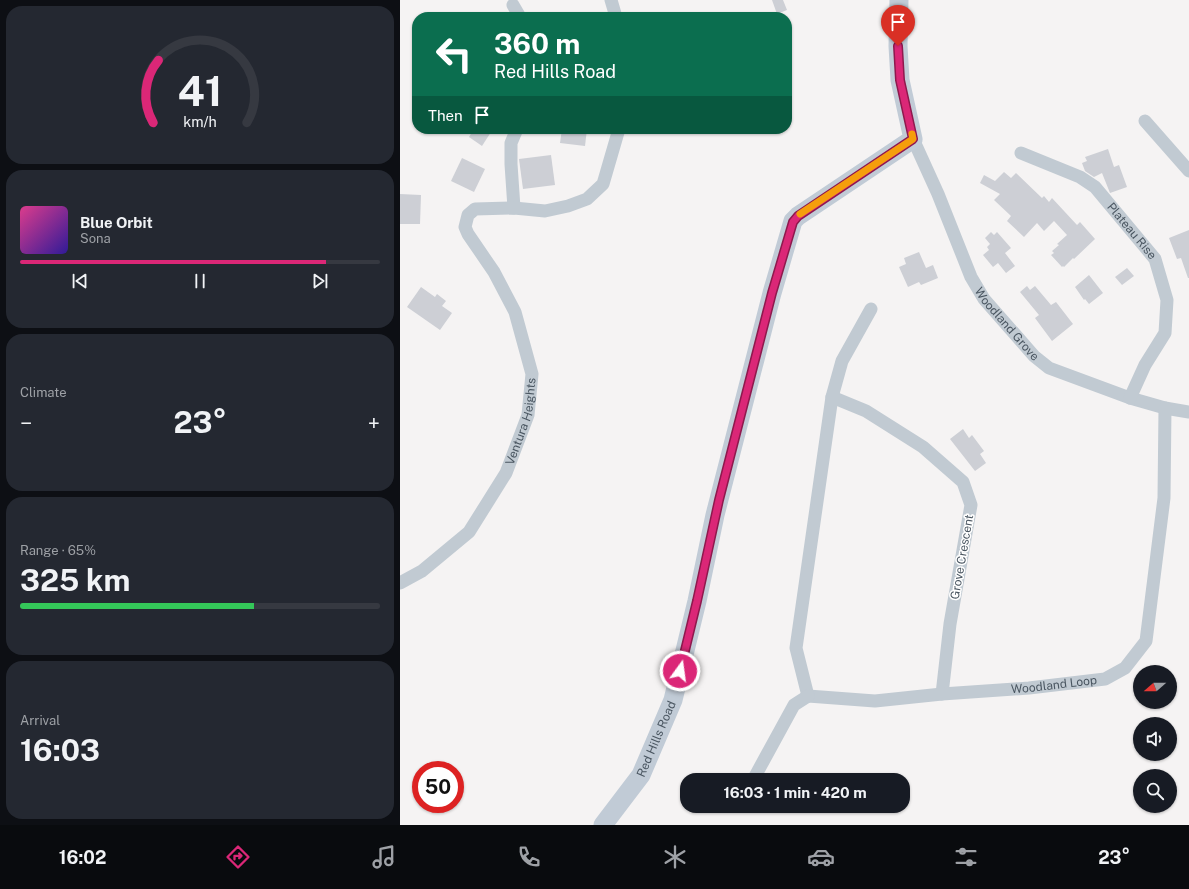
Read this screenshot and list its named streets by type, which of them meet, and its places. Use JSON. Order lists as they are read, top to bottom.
{
  "streets": {
    "main road": ["Red Hills Road"],
    "street": [
      "Plateau Rise",
      "Woodland Grove",
      "Ventura Heights",
      "Grove Crescent",
      "Woodland Loop"
    ]
  },
  "crossings": [
    ["Plateau Rise", "Woodland Grove"],
    ["Woodland Grove", "Woodland Loop"],
    ["Woodland Grove", "Red Hills Road"],
    ["Grove Crescent", "Woodland Loop"]
  ],
  "north": "left",
  "page": {
    "turn": ["360 m", "Red Hills Road"],
    "then": "Then",
    "song": ["Blue Orbit", "Sona"],
    "tile": [
      "Climate",
      ["Range · 65%", "325 km"],
      ["Arrival", "16:03"]
    ],
    "heat": ["−", "23°", "+"],
    "limit": "50",
    "trip": "16:03 · 1 min · 420 m",
    "tabs": ["16:02", "23°"],
    "gauge": ["41", "km/h"]
  }
}
